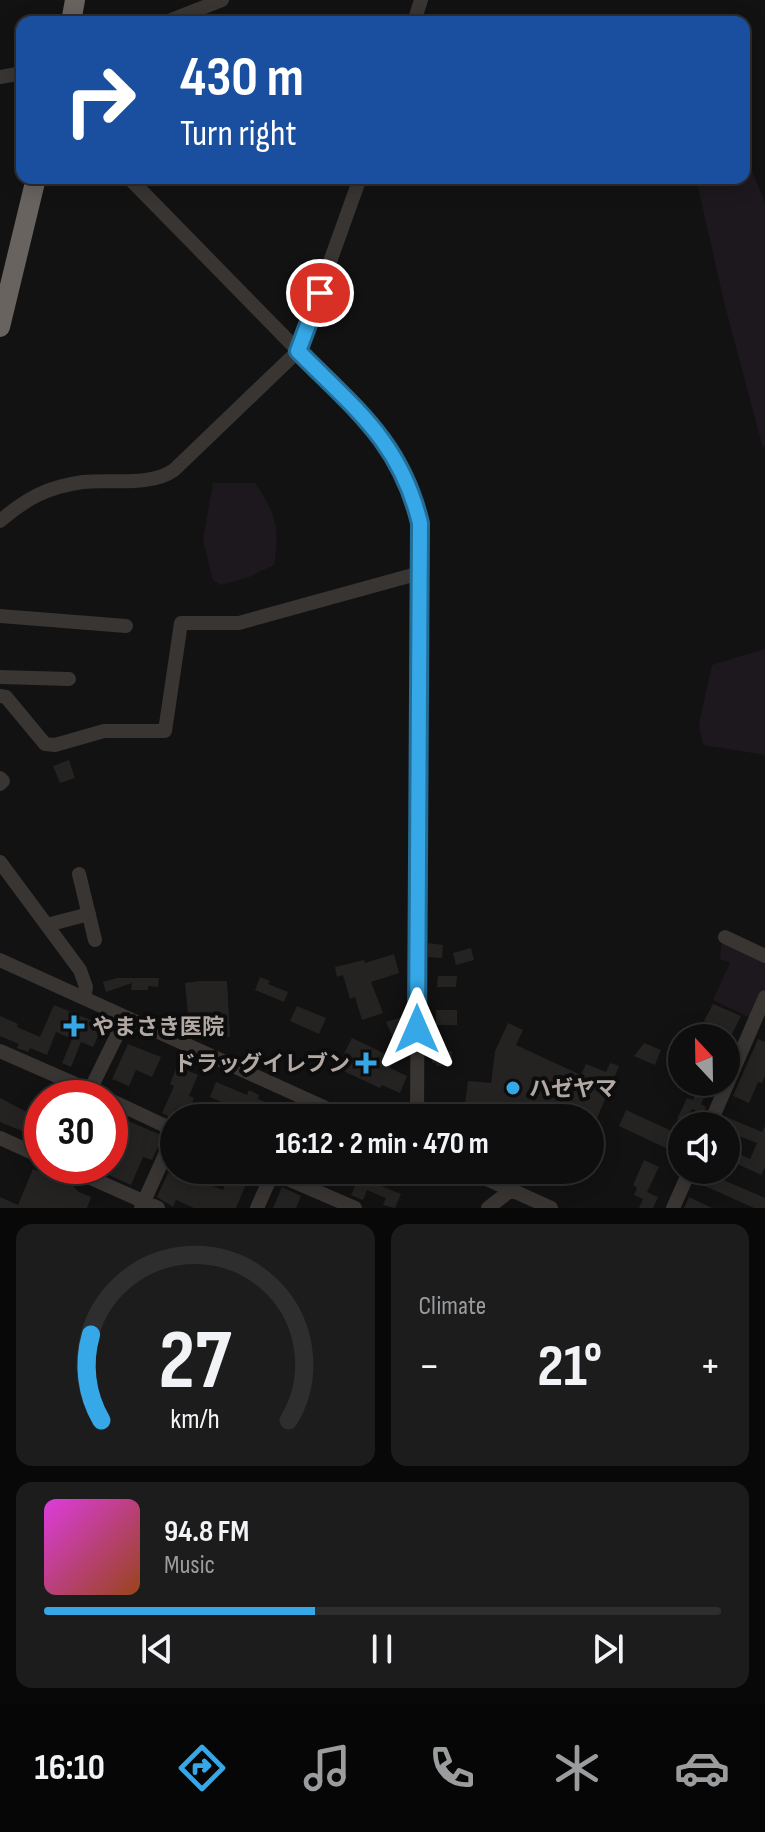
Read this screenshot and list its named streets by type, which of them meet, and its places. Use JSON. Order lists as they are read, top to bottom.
{
  "places": {
    "health": ["やまさき医院", "ドラッグイレブン"],
    "other": ["ハゼヤマ"]
  },
  "north": "top",
  "page": {
    "turn": ["430 m", "Turn right"],
    "limit": "30",
    "trip": "16:12 · 2 min · 470 m",
    "tile": "Climate",
    "heat": ["−", "21°", "+"],
    "song": ["94.8 FM", "Music"],
    "tabs": "16:10",
    "gauge": ["27", "km/h"]
  }
}
